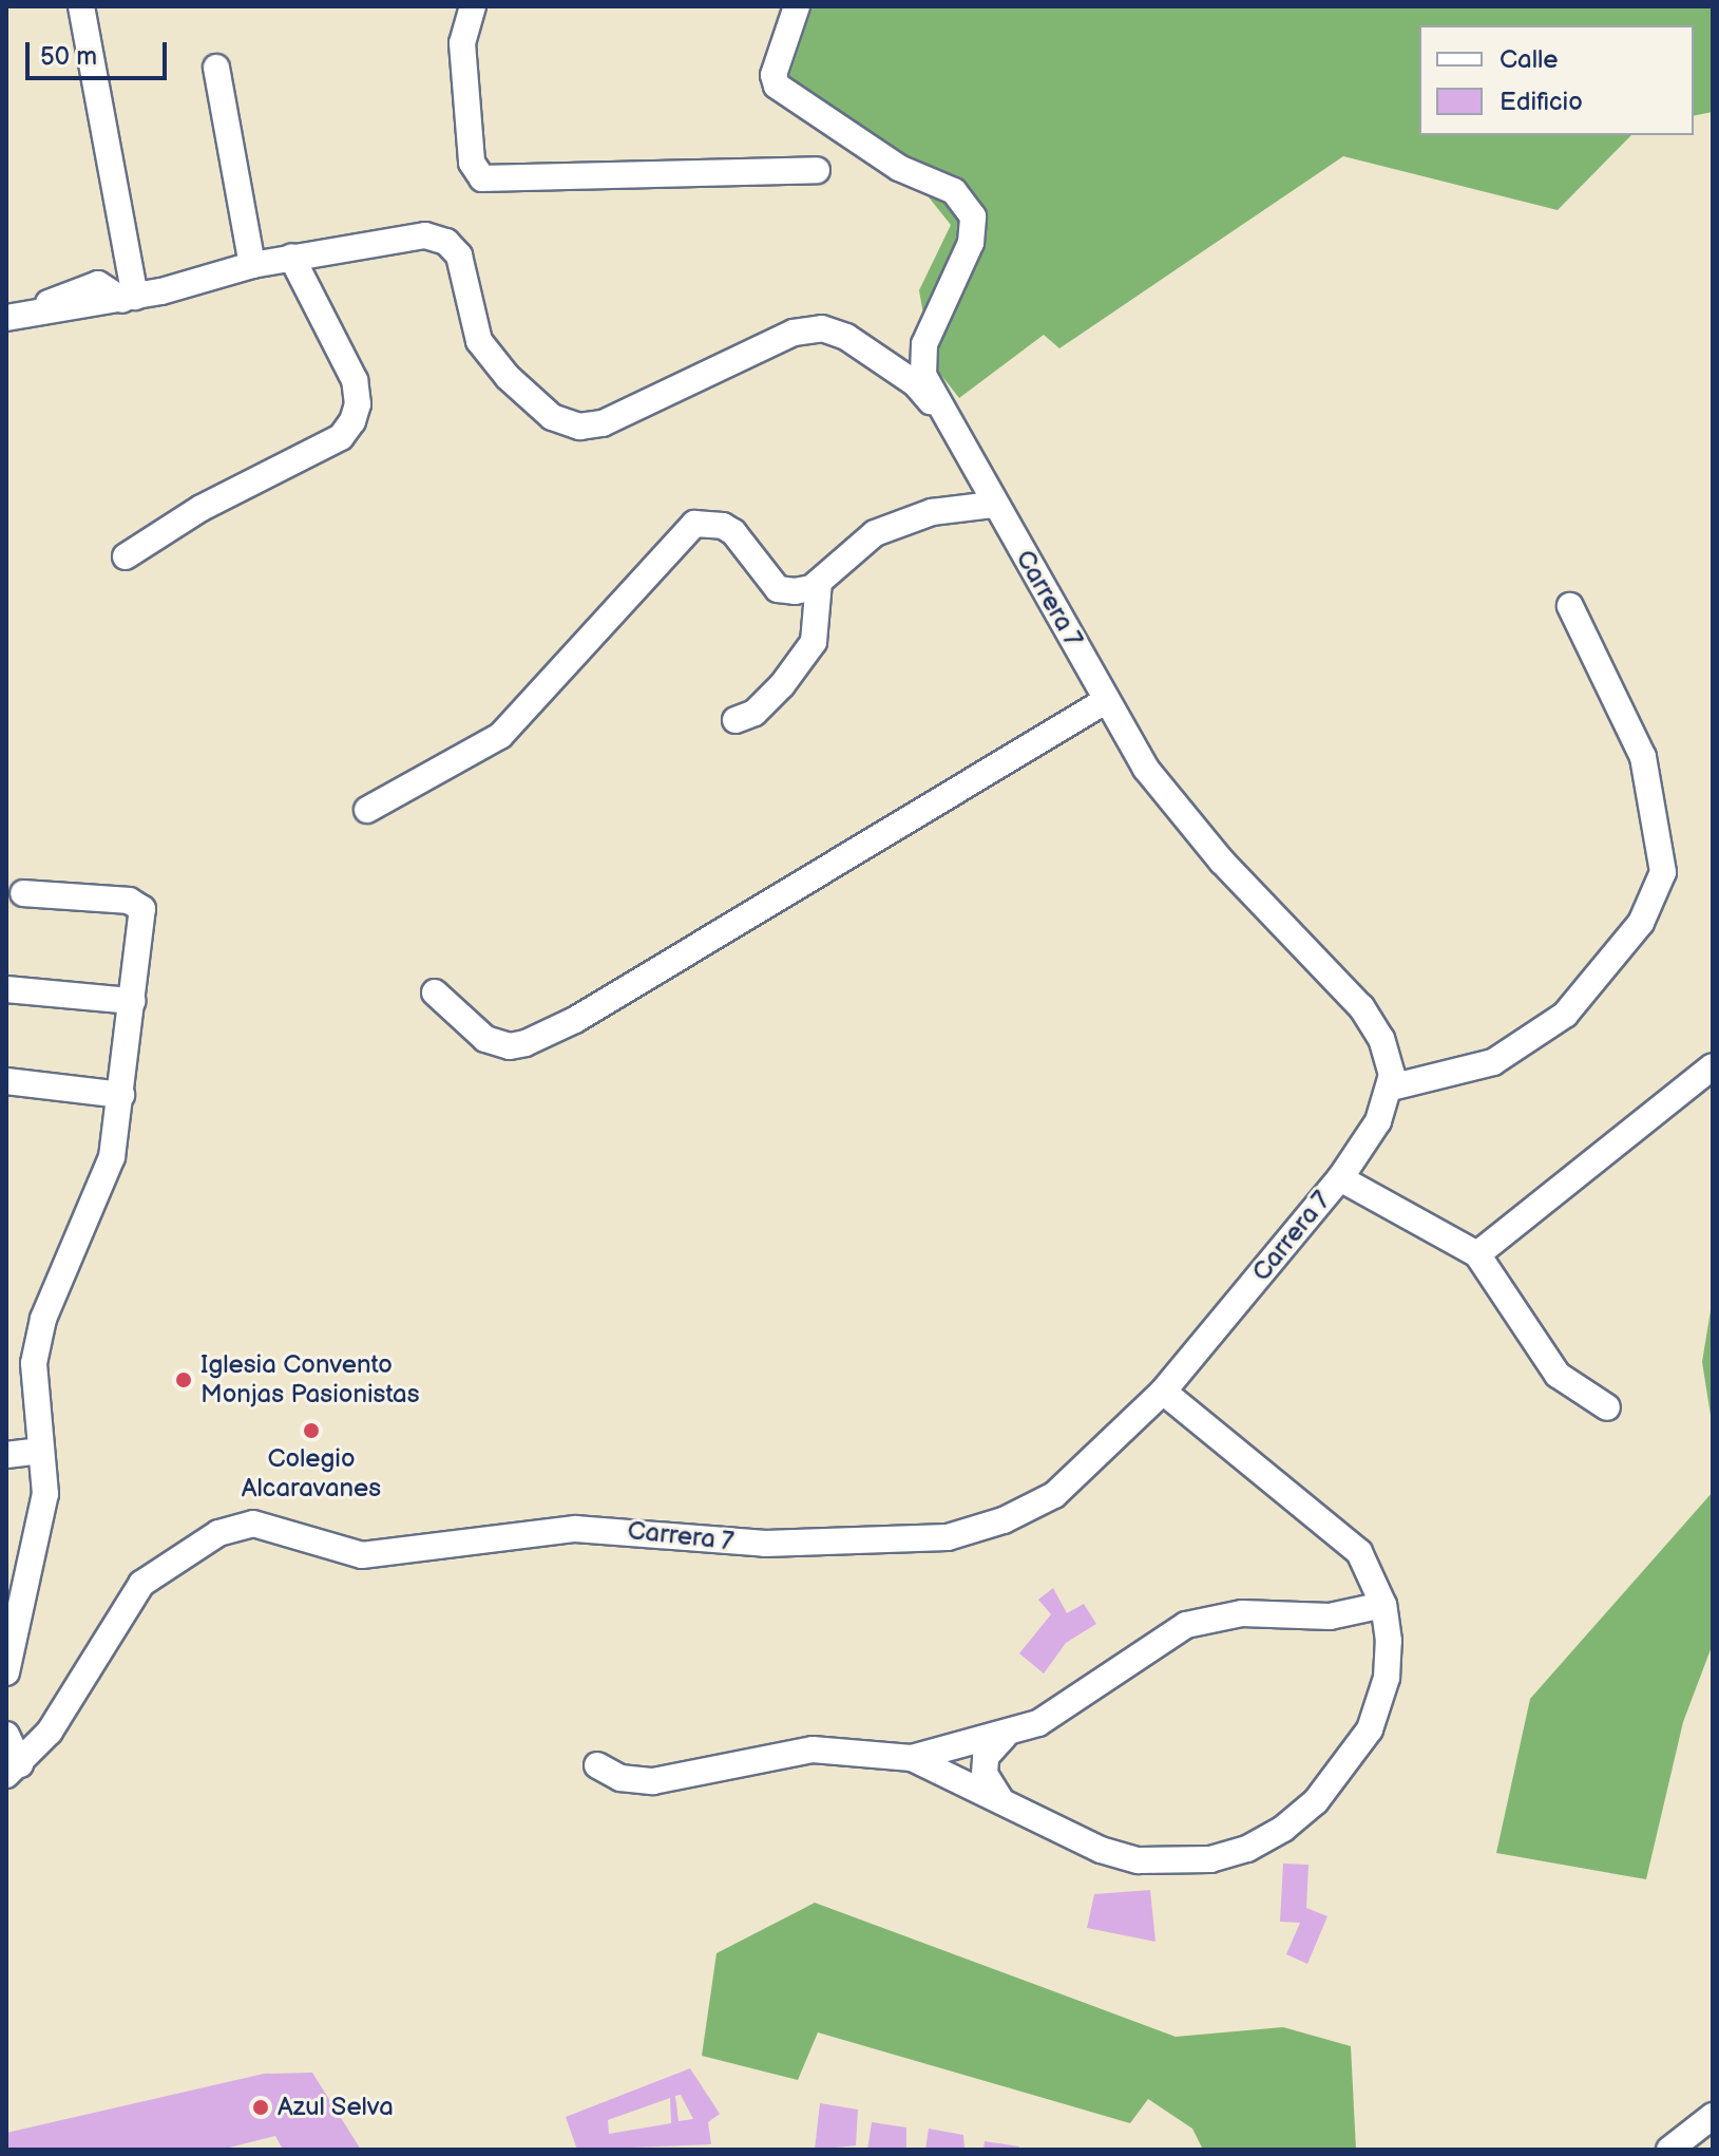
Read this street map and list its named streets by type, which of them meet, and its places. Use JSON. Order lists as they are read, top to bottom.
{
  "streets": {
    "street": ["Carrera 7"]
  },
  "places": ["Iglesia Convento Monjas Pasionistas", "Colegio Alcaravanes", "Azul Selva"],
  "legend": ["Calle", "Edificio"],
  "scale_bar": "50 m"
}
